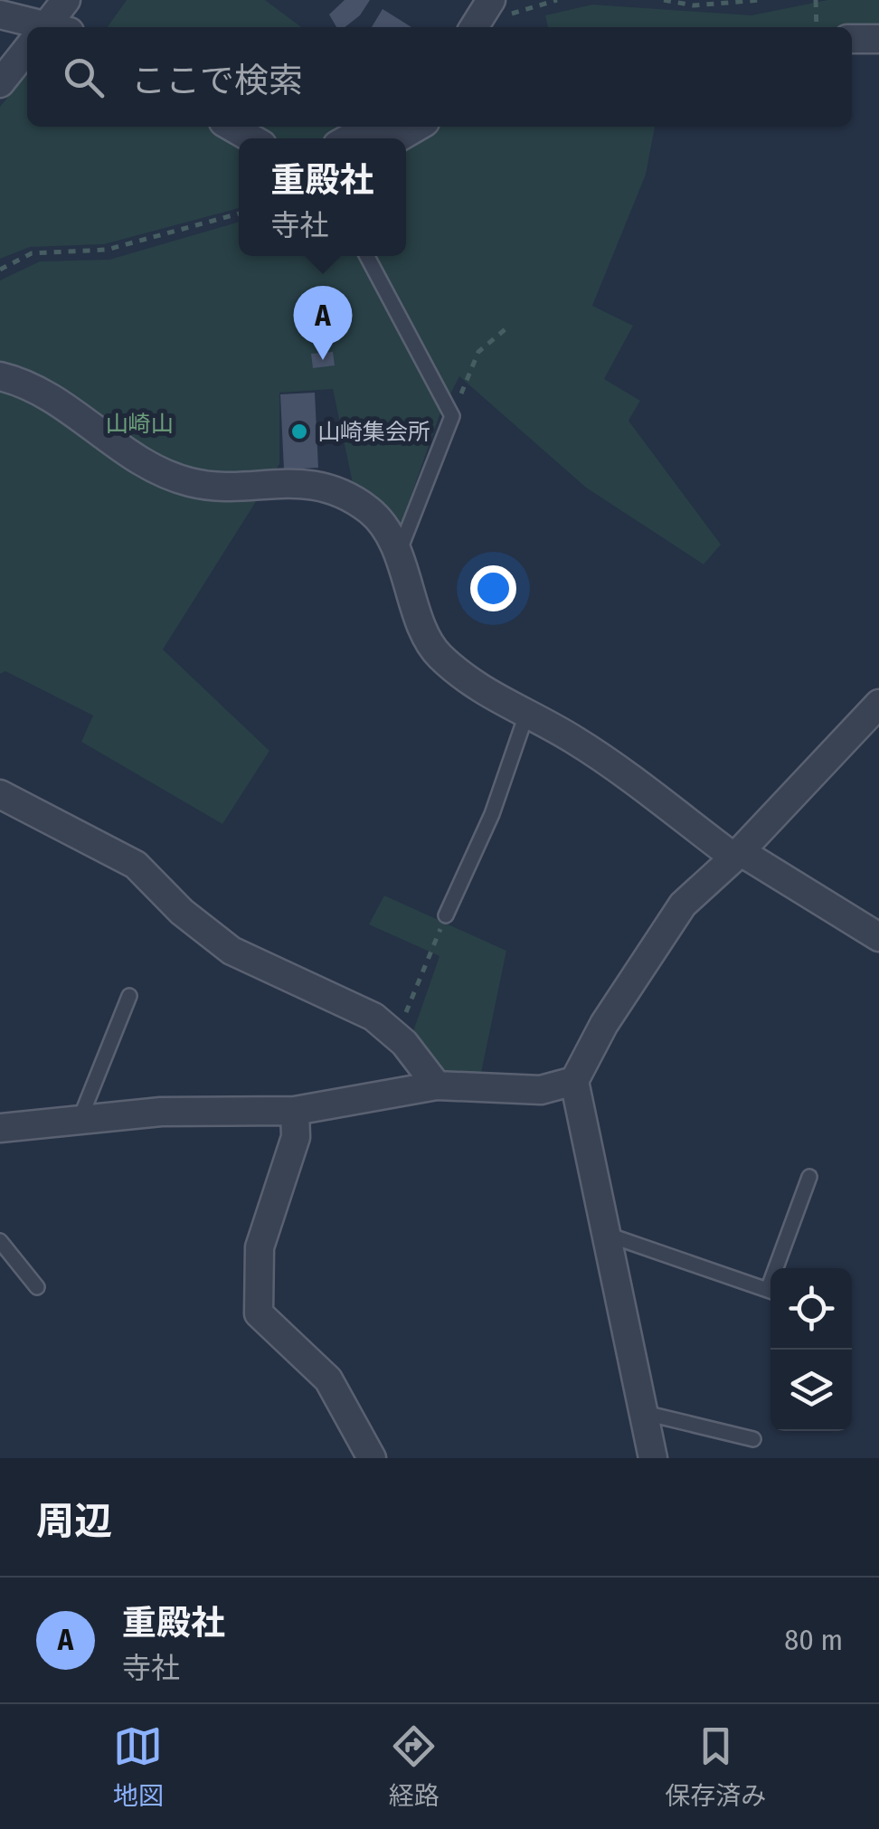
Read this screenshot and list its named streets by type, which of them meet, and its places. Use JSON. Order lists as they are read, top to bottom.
{
  "parks": ["山崎山"],
  "places": ["山崎集会所"],
  "page": {
    "search": "ここで検索",
    "popup": ["重殿社", "寺社"],
    "pins": "A",
    "heading": "周辺",
    "list": [
      {
        "mark": "A",
        "name": "重殿社",
        "note": "寺社",
        "value": "80 m"
      }
    ],
    "nav": ["地図", "経路", "保存済み"]
  }
}
